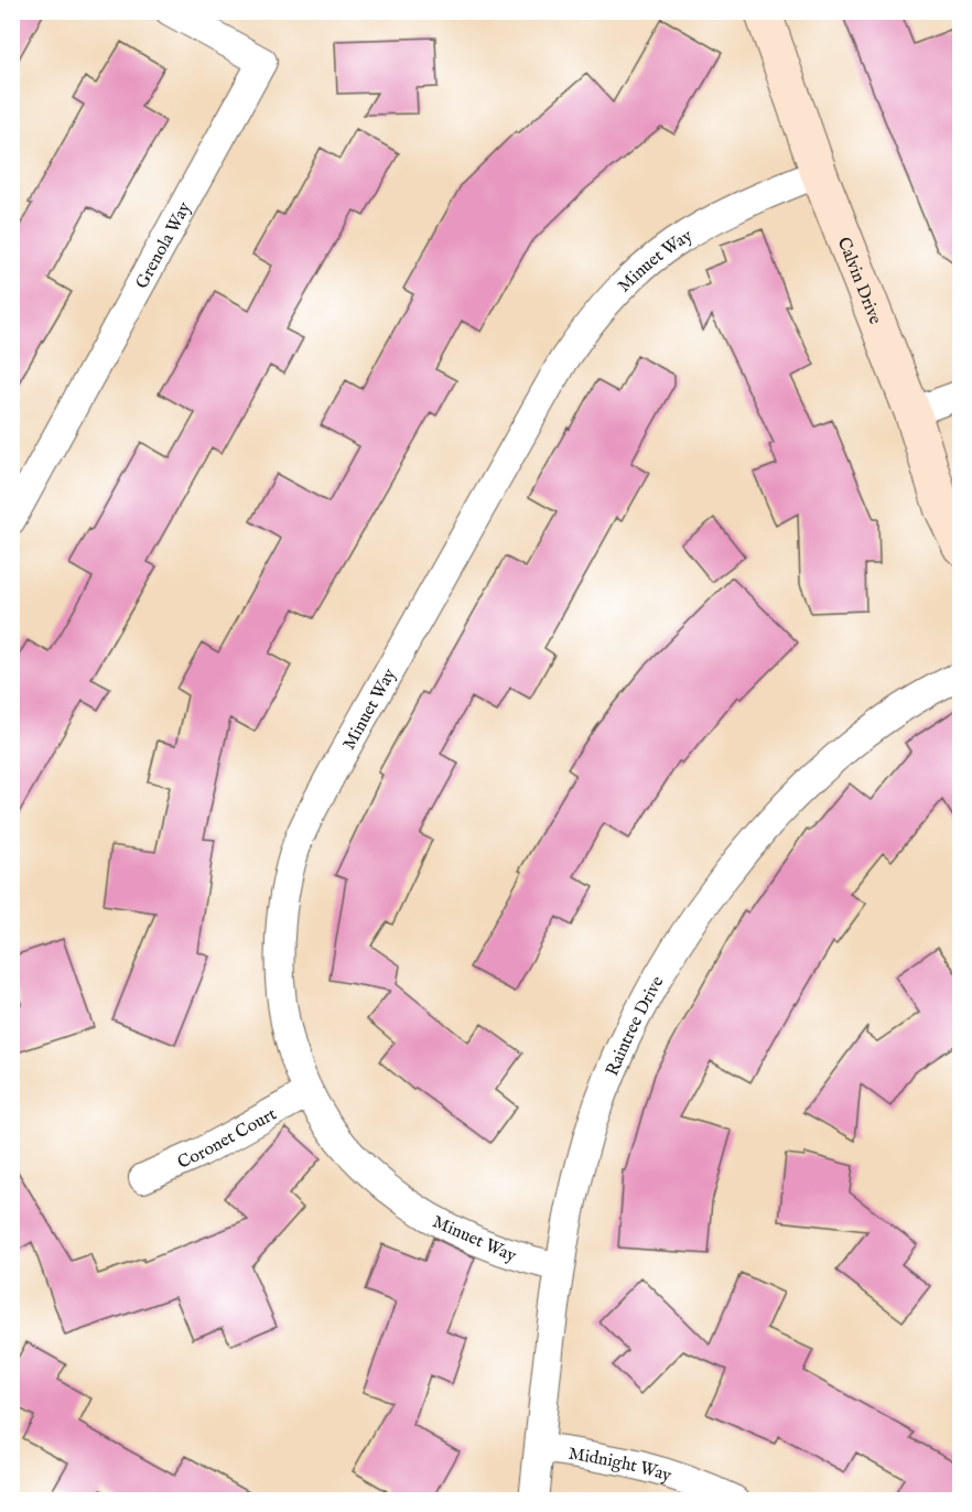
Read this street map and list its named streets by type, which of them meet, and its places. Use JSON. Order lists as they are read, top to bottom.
{
  "streets": {
    "street": [
      "Grenola Way",
      "Minuet Way",
      "Calvin Drive",
      "Raintree Drive",
      "Coronet Court",
      "Midnight Way"
    ]
  },
  "crossings": [
    ["Minuet Way", "Calvin Drive"],
    ["Minuet Way", "Raintree Drive"],
    ["Minuet Way", "Coronet Court"],
    ["Raintree Drive", "Midnight Way"]
  ]
}
